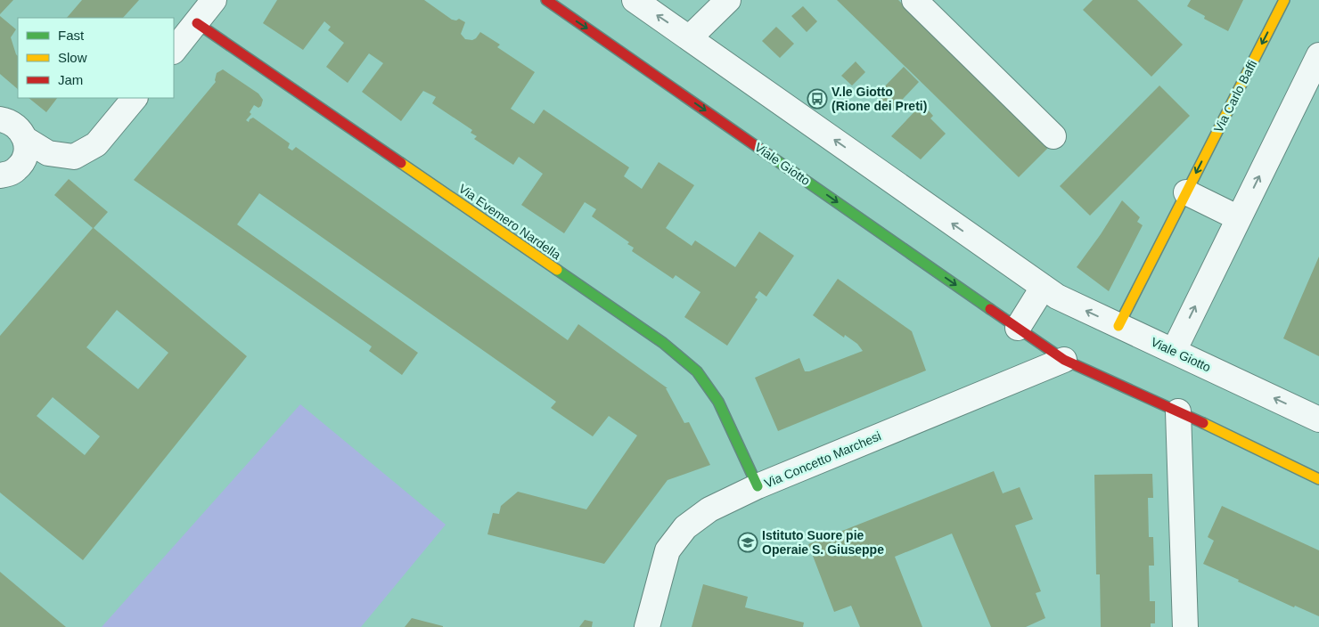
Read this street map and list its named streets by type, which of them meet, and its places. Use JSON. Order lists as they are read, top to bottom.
{
  "streets": {
    "street": [
      "Via Carlo Baffi",
      "Viale Giotto",
      "Via Evemero Nardella",
      "Via Concetto Marchesi"
    ]
  },
  "crossings": [
    ["Via Carlo Baffi", "Viale Giotto"],
    ["Viale Giotto", "Via Concetto Marchesi"],
    ["Via Evemero Nardella", "Via Concetto Marchesi"]
  ],
  "places": {
    "bus stop": ["V.le Giotto (Rione dei Preti)"],
    "school or university": ["Istituto Suore pie Operaie S. Giuseppe"]
  },
  "legend": ["Fast", "Slow", "Jam"]
}
